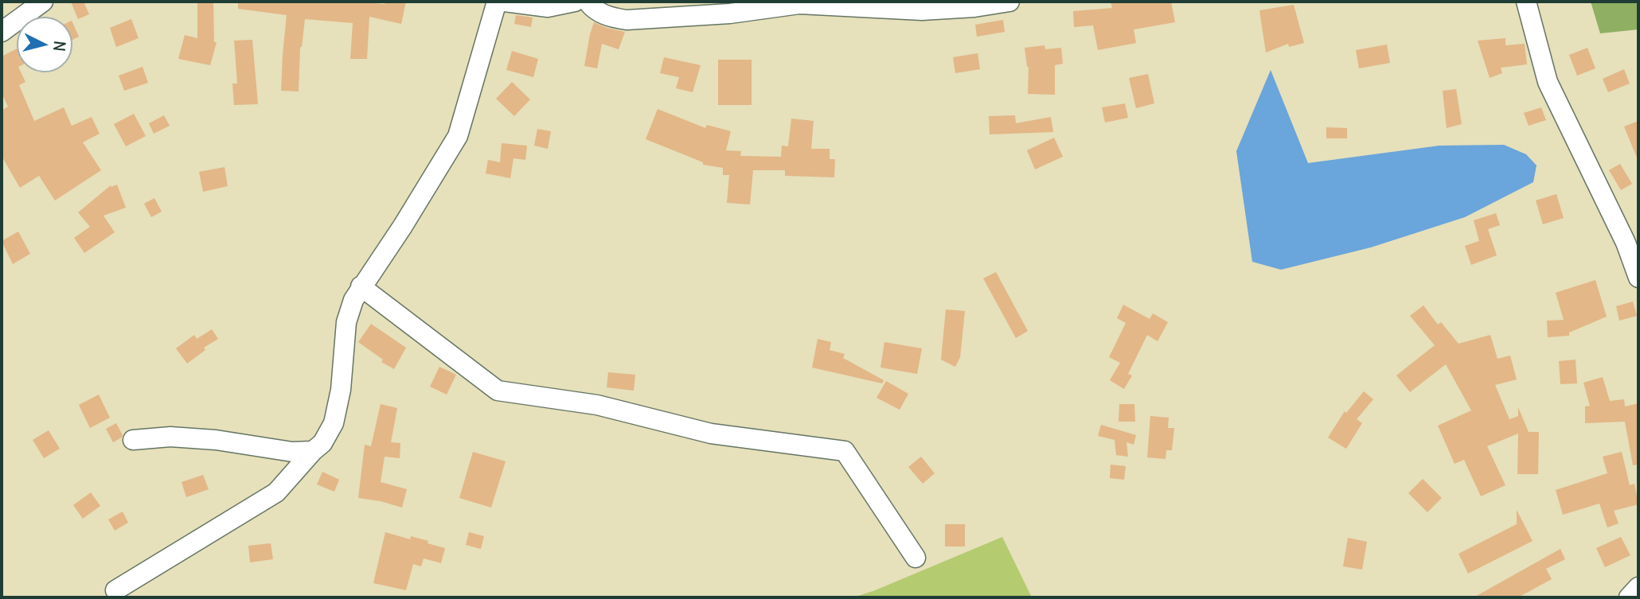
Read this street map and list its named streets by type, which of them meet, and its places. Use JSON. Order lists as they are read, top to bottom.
{
  "north": "right"
}
